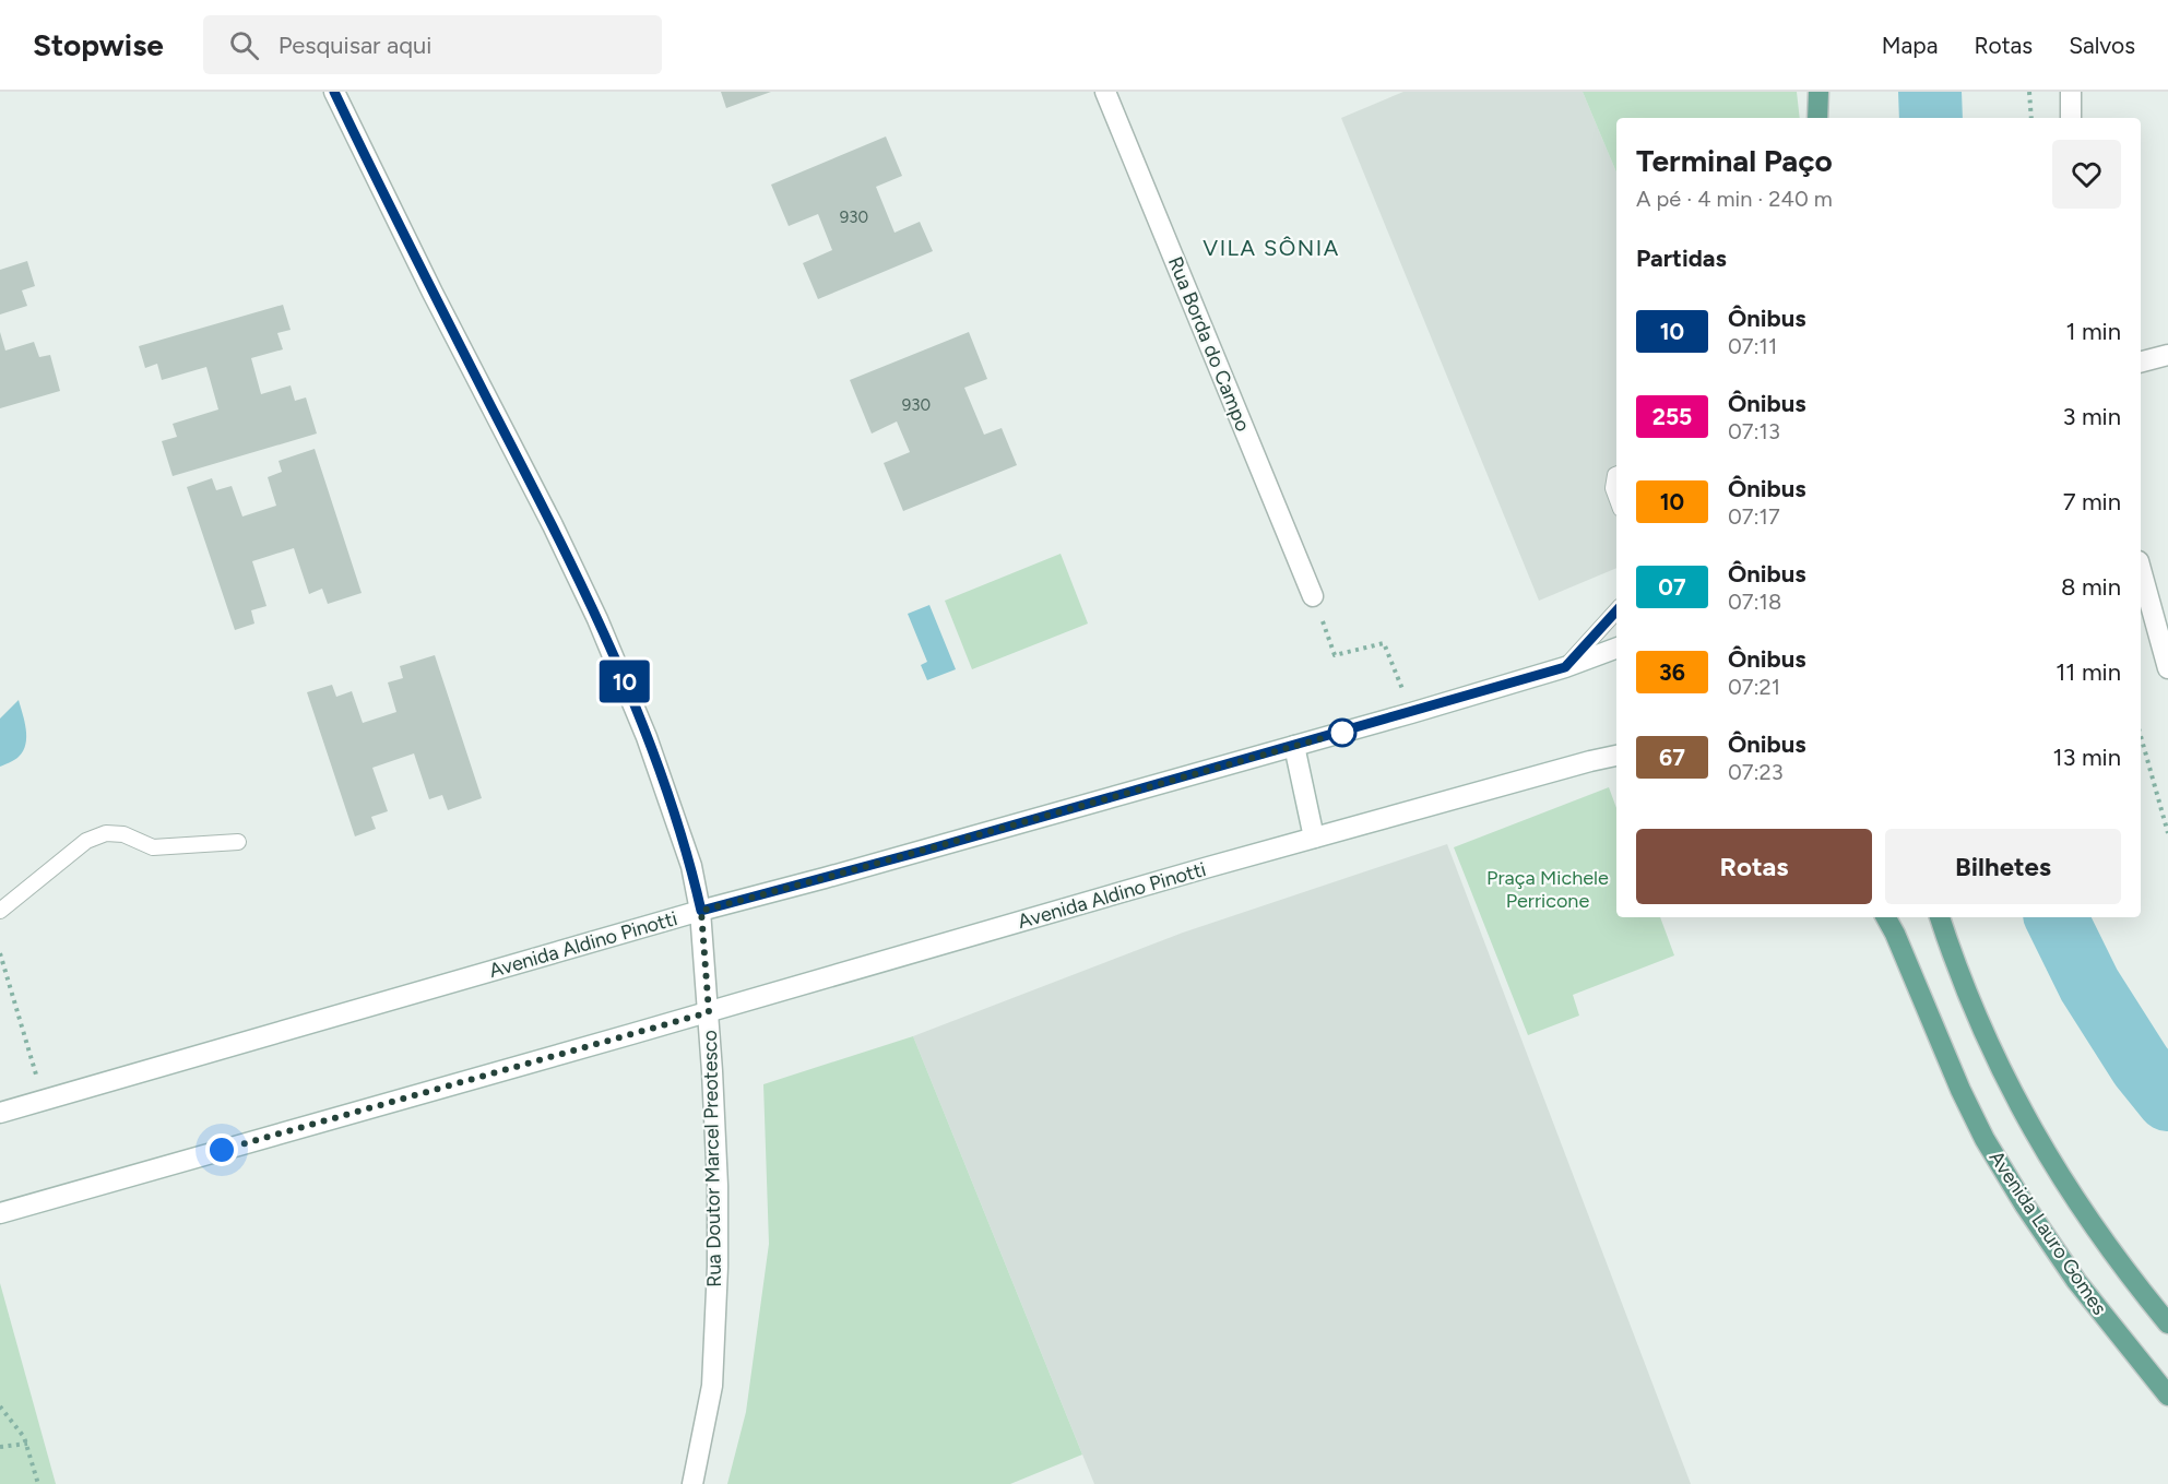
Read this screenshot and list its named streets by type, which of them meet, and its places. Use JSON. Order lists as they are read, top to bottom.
{
  "streets": {
    "main road": [
      "Rua Borda do Campo",
      "Avenida Aldino Pinotti",
      "Rua Doutor Marcel Preotesco",
      "Avenida Lauro Gomes"
    ]
  },
  "crossings": [
    ["Avenida Aldino Pinotti", "Rua Doutor Marcel Preotesco"]
  ],
  "districts": ["VILA SÔNIA"],
  "parks": ["Praça Michele Perricone"],
  "lines": ["bus line 10"],
  "house_numbers": ["930", "930"],
  "page": {
    "header": "Stopwise",
    "search": "Pesquisar aqui",
    "nav": ["Mapa", "Rotas", "Salvos"],
    "on_map": "10",
    "heading": [
      ["Terminal Paço", "A pé · 4 min · 240 m"],
      "Partidas"
    ],
    "list": [
      {
        "mark": "10",
        "name": "Ônibus",
        "note": "07:11",
        "value": "1 min"
      },
      {
        "mark": "255",
        "name": "Ônibus",
        "note": "07:13",
        "value": "3 min"
      },
      {
        "mark": "10",
        "name": "Ônibus",
        "note": "07:17",
        "value": "7 min"
      },
      {
        "mark": "07",
        "name": "Ônibus",
        "note": "07:18",
        "value": "8 min"
      },
      {
        "mark": "36",
        "name": "Ônibus",
        "note": "07:21",
        "value": "11 min"
      },
      {
        "mark": "67",
        "name": "Ônibus",
        "note": "07:23",
        "value": "13 min"
      }
    ],
    "buttons": ["Rotas", "Bilhetes"]
  }
}
